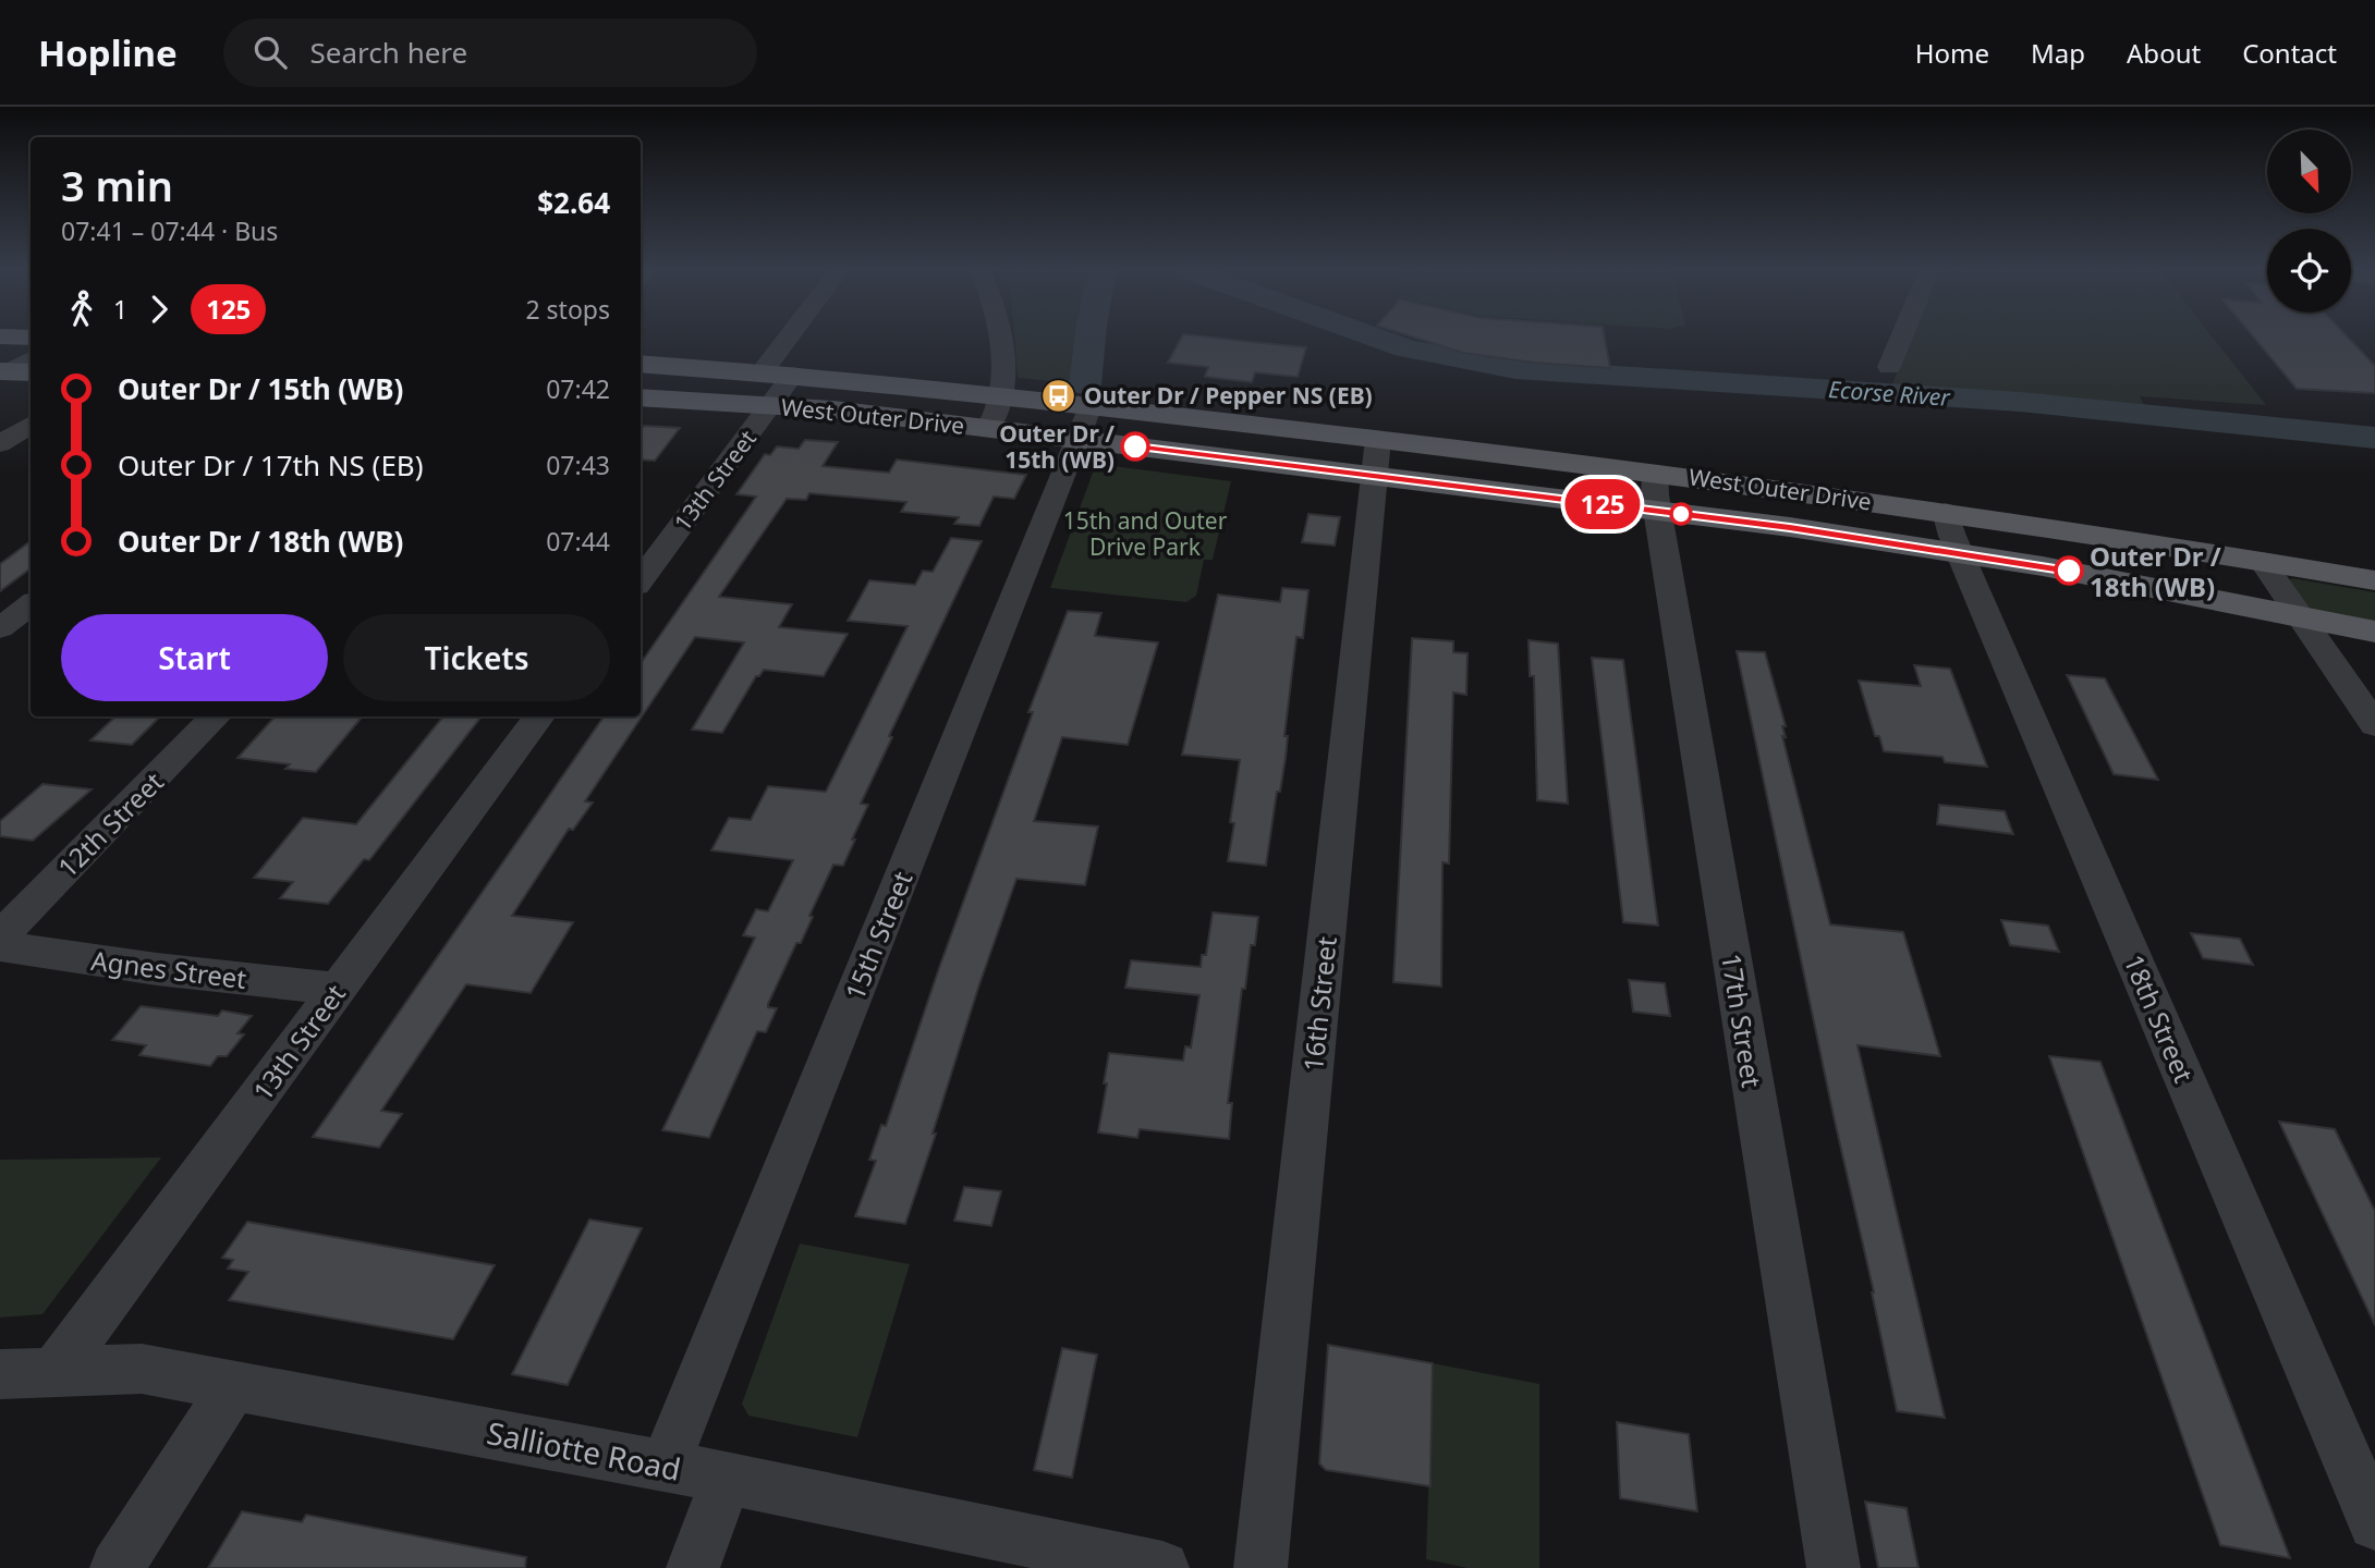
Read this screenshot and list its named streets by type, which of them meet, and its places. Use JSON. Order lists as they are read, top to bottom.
{
  "streets": {
    "main road": ["West Outer Drive"],
    "street": [
      "13th Street",
      "12th Street",
      "15th Street",
      "Agnes Street",
      "16th Street",
      "18th Street",
      "17th Street",
      "Salliotte Road"
    ]
  },
  "crossings": [
    ["West Outer Drive", "13th Street"],
    ["West Outer Drive", "15th Street"],
    ["West Outer Drive", "16th Street"],
    ["West Outer Drive", "18th Street"],
    ["West Outer Drive", "17th Street"],
    ["13th Street", "Agnes Street"],
    ["13th Street", "Salliotte Road"],
    ["15th Street", "Salliotte Road"]
  ],
  "water": ["Ecorse River"],
  "parks": ["15th and Outer Drive Park"],
  "places": {
    "bus stop": ["Outer Dr / Pepper NS (EB)"],
    "other": ["Outer Dr / 15th (WB)", "Outer Dr / 18th (WB)"]
  },
  "lines": ["bus line 125"],
  "north": "bottom right",
  "page": {
    "header": "Hopline",
    "search": "Search here",
    "nav": [
      "Home",
      "Map",
      "About",
      "Contact"
    ],
    "on_map": "125",
    "heading": ["3 min", "07:41 – 07:44 · Bus", "$2.64"],
    "legs": ["1", "125", "2 stops"],
    "list": [
      {
        "name": "Outer Dr / 15th (WB)",
        "value": "07:42"
      },
      {
        "name": "Outer Dr / 17th NS (EB)",
        "value": "07:43"
      },
      {
        "name": "Outer Dr / 18th (WB)",
        "value": "07:44"
      }
    ],
    "buttons": ["Start", "Tickets"]
  }
}
